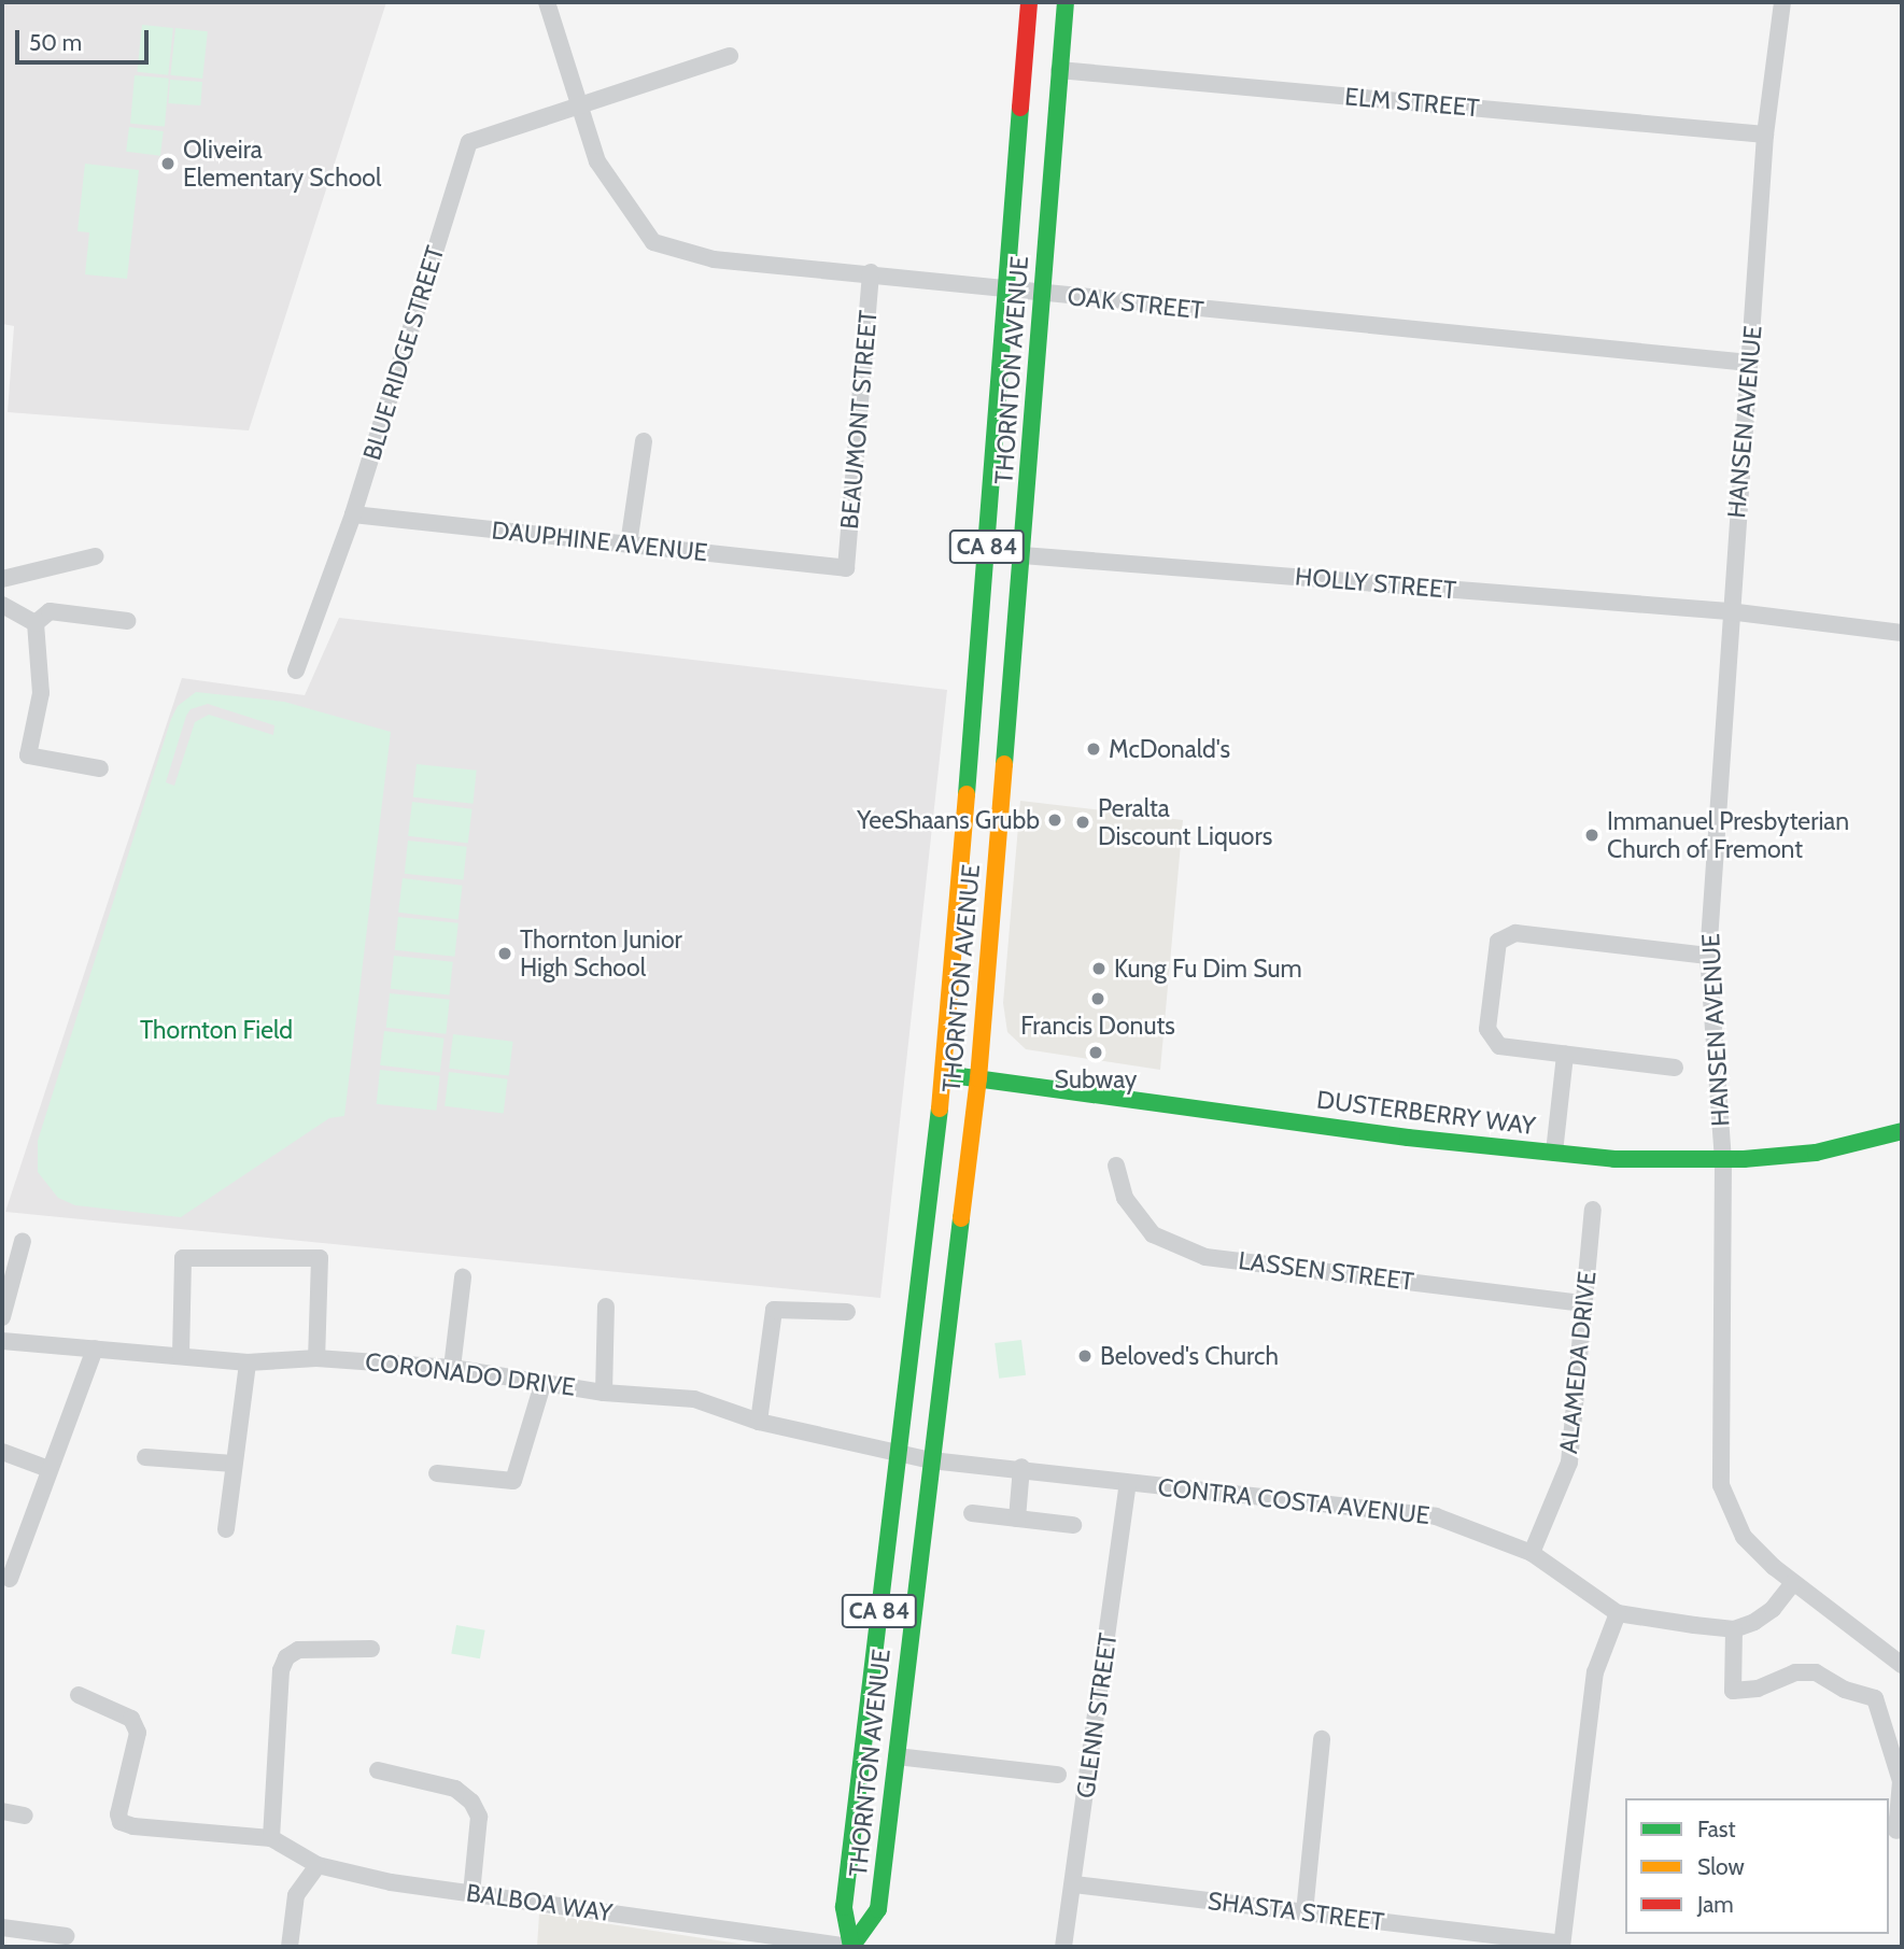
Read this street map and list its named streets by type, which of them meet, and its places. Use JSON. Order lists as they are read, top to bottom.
{
  "streets": {
    "main road": ["THORNTON AVENUE", "CA 84", "DUSTERBERRY WAY"],
    "street": [
      "ELM STREET",
      "OAK STREET",
      "BLUE RIDGE STREET",
      "BEAUMONT STREET",
      "HANSEN AVENUE",
      "DAUPHINE AVENUE",
      "HOLLY STREET",
      "LASSEN STREET",
      "ALAMEDA DRIVE",
      "CORONADO DRIVE",
      "CONTRA COSTA AVENUE",
      "GLENN STREET",
      "BALBOA WAY",
      "SHASTA STREET"
    ]
  },
  "crossings": [
    ["ELM STREET", "THORNTON AVENUE"],
    ["ELM STREET", "HANSEN AVENUE"],
    ["OAK STREET", "BLUE RIDGE STREET"],
    ["OAK STREET", "THORNTON AVENUE"],
    ["OAK STREET", "BEAUMONT STREET"],
    ["OAK STREET", "HANSEN AVENUE"],
    ["BLUE RIDGE STREET", "DAUPHINE AVENUE"],
    ["THORNTON AVENUE", "HOLLY STREET"],
    ["THORNTON AVENUE", "DUSTERBERRY WAY"],
    ["THORNTON AVENUE", "CORONADO DRIVE"],
    ["THORNTON AVENUE", "CONTRA COSTA AVENUE"],
    ["THORNTON AVENUE", "BALBOA WAY"],
    ["BEAUMONT STREET", "DAUPHINE AVENUE"],
    ["HANSEN AVENUE", "HOLLY STREET"],
    ["HANSEN AVENUE", "DUSTERBERRY WAY"],
    ["LASSEN STREET", "ALAMEDA DRIVE"],
    ["ALAMEDA DRIVE", "CONTRA COSTA AVENUE"],
    ["CORONADO DRIVE", "CONTRA COSTA AVENUE"],
    ["CONTRA COSTA AVENUE", "GLENN STREET"],
    ["GLENN STREET", "SHASTA STREET"]
  ],
  "parks": ["Thornton Field"],
  "places": [
    "Oliveira Elementary School",
    "McDonald's",
    "YeeShaans Grubb",
    "Peralta Discount Liquors",
    "Immanuel Presbyterian Church of Fremont",
    "Thornton Junior High School",
    "Kung Fu Dim Sum",
    "Francis Donuts",
    "Subway",
    "Beloved's Church"
  ],
  "legend": ["Fast", "Slow", "Jam"],
  "scale_bar": "50 m"
}
